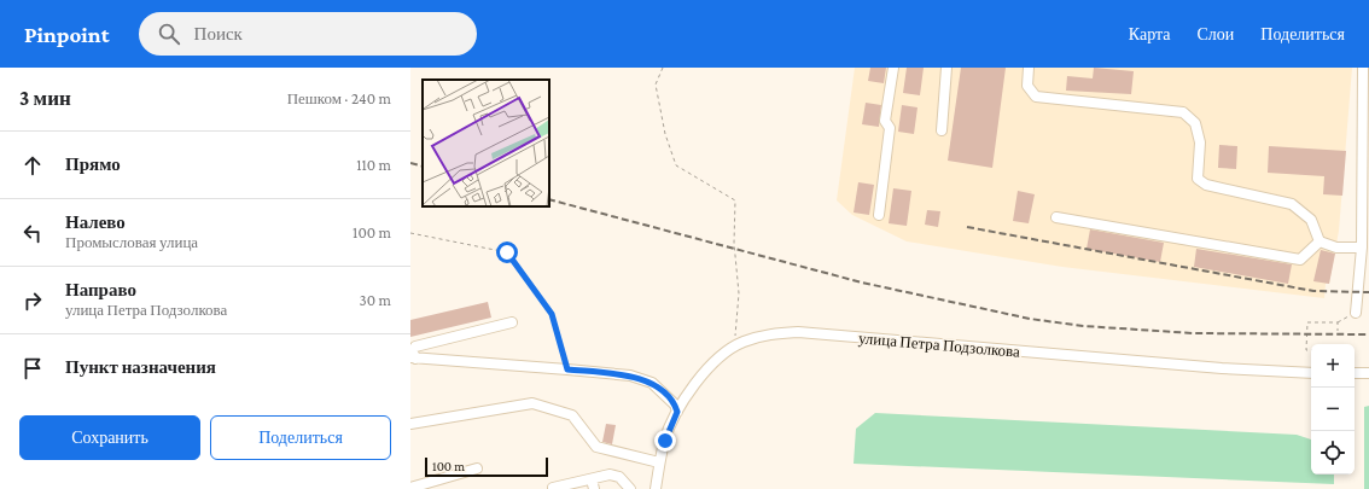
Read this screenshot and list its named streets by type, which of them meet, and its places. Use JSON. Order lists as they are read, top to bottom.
{
  "streets": {
    "street": ["улица Петра Подзолкова"]
  },
  "scale_bar": "100 m",
  "page": {
    "header": "Pinpoint",
    "search": "Поиск",
    "nav": ["Карта", "Слои", "Поделиться"],
    "heading": ["3 мин", "Пешком · 240 m"],
    "list": [
      ["Прямо", "110 m"],
      ["Налево", "Промысловая улица", "100 m"],
      ["Направо", "улица Петра Подзолкова", "30 m"],
      "Пункт назначения"
    ],
    "map_buttons": ["+", "−"],
    "buttons": ["Сохранить", "Поделиться"],
    "scale": "100 m"
  }
}
